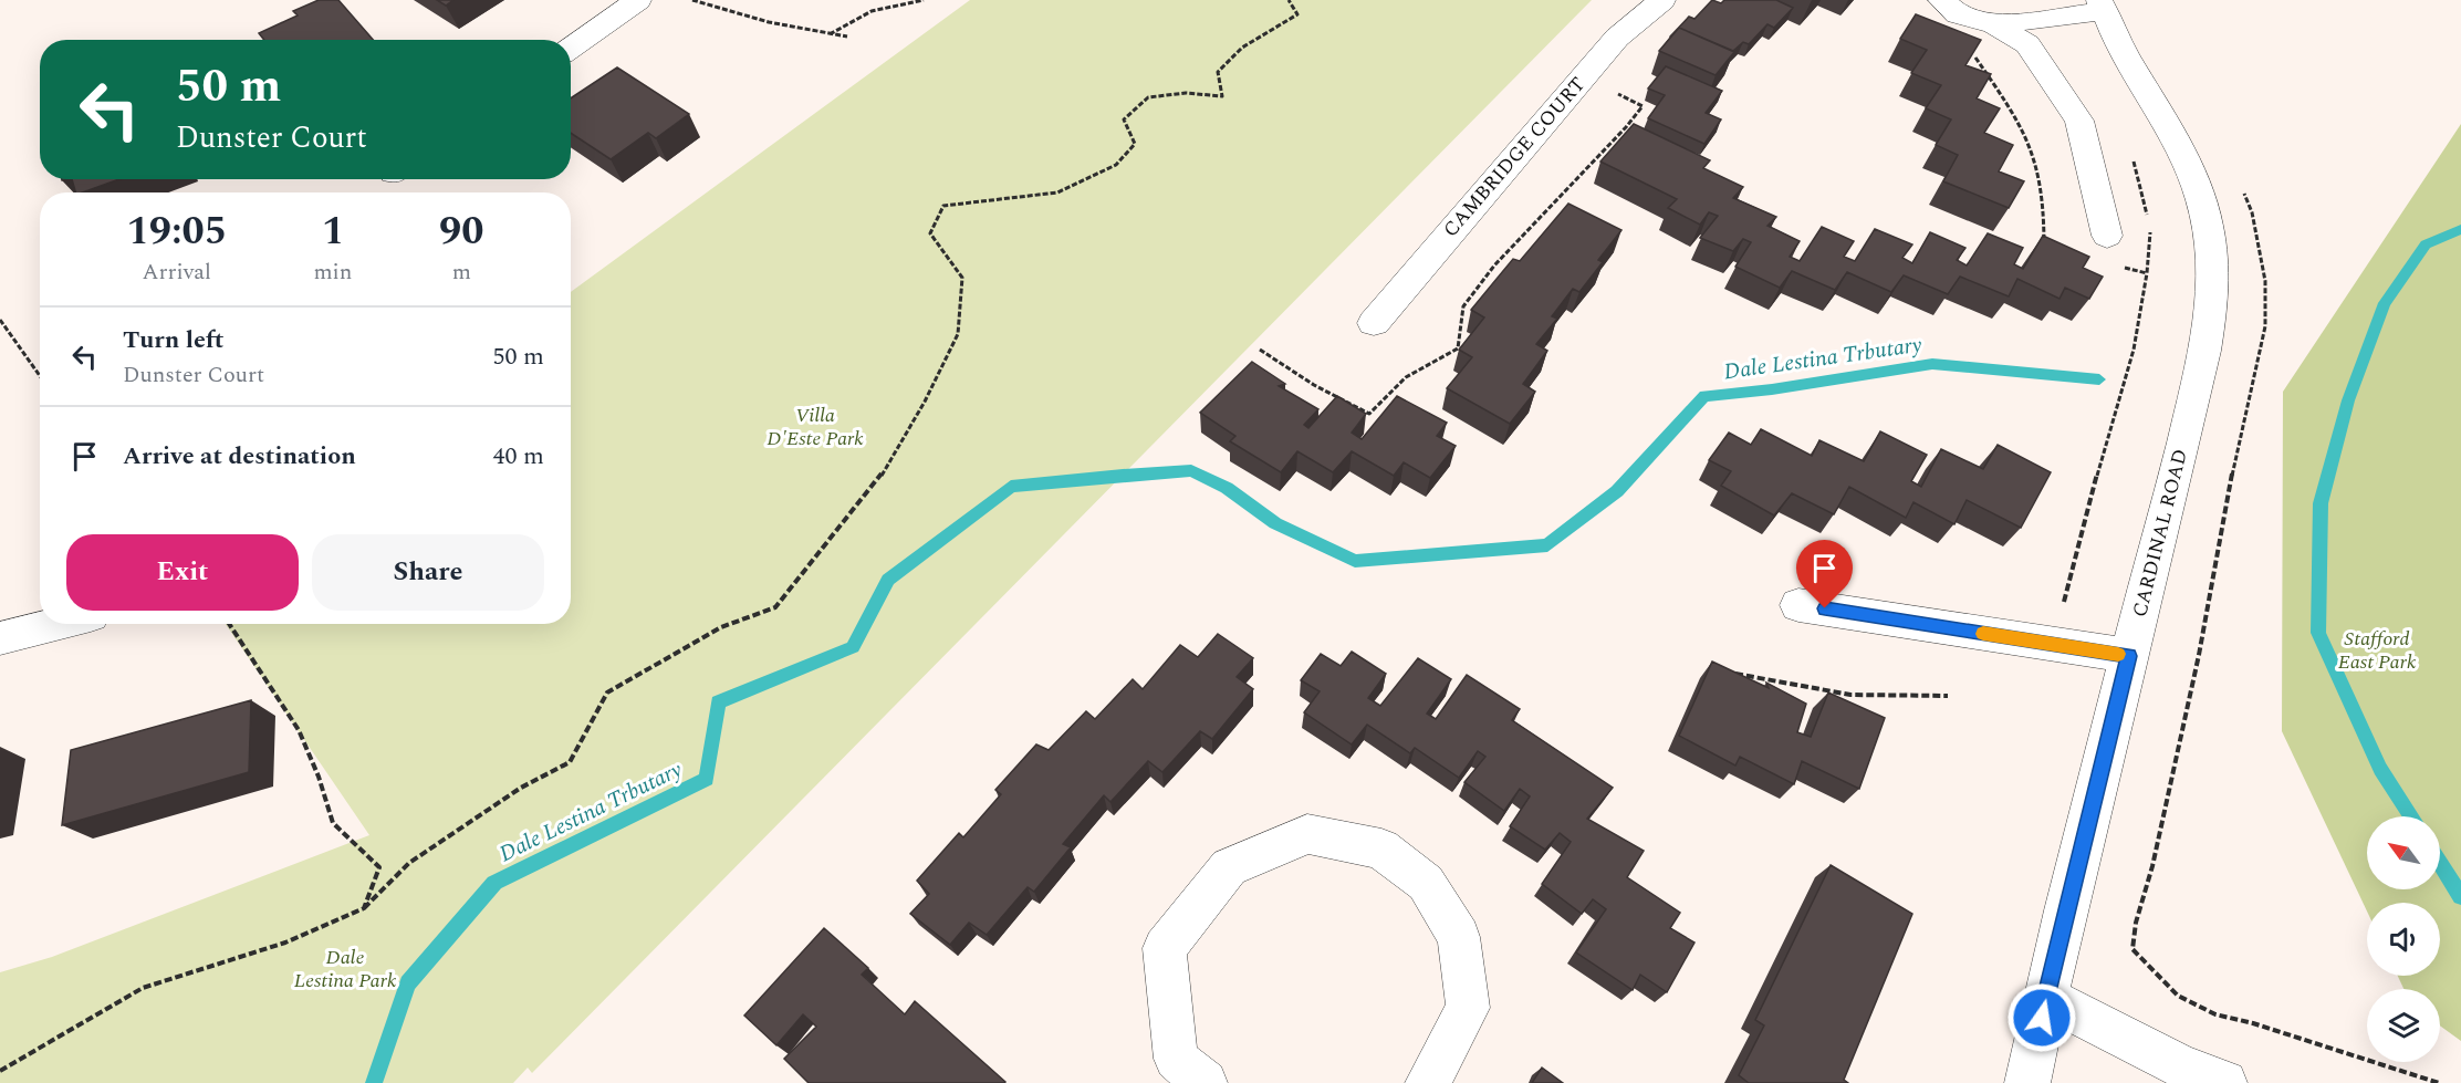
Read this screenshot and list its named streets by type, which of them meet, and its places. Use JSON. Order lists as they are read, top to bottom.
{
  "streets": {
    "street": ["CAMBRIDGE COURT", "CARDINAL ROAD"]
  },
  "water": ["Dale Lestina Trbutary"],
  "parks": ["Villa D'Este Park", "Stafford East Park", "Dale Lestina Park"],
  "north": "top left",
  "page": {
    "turn": ["50 m", "Dunster Court"],
    "eta": [
      "19:05",
      "Arrival",
      "1",
      "min",
      "90",
      "m"
    ],
    "list": [
      {
        "name": "Turn left",
        "note": "Dunster Court",
        "value": "50 m"
      },
      {
        "name": "Arrive at destination",
        "value": "40 m"
      }
    ],
    "buttons": ["Exit", "Share"]
  }
}
